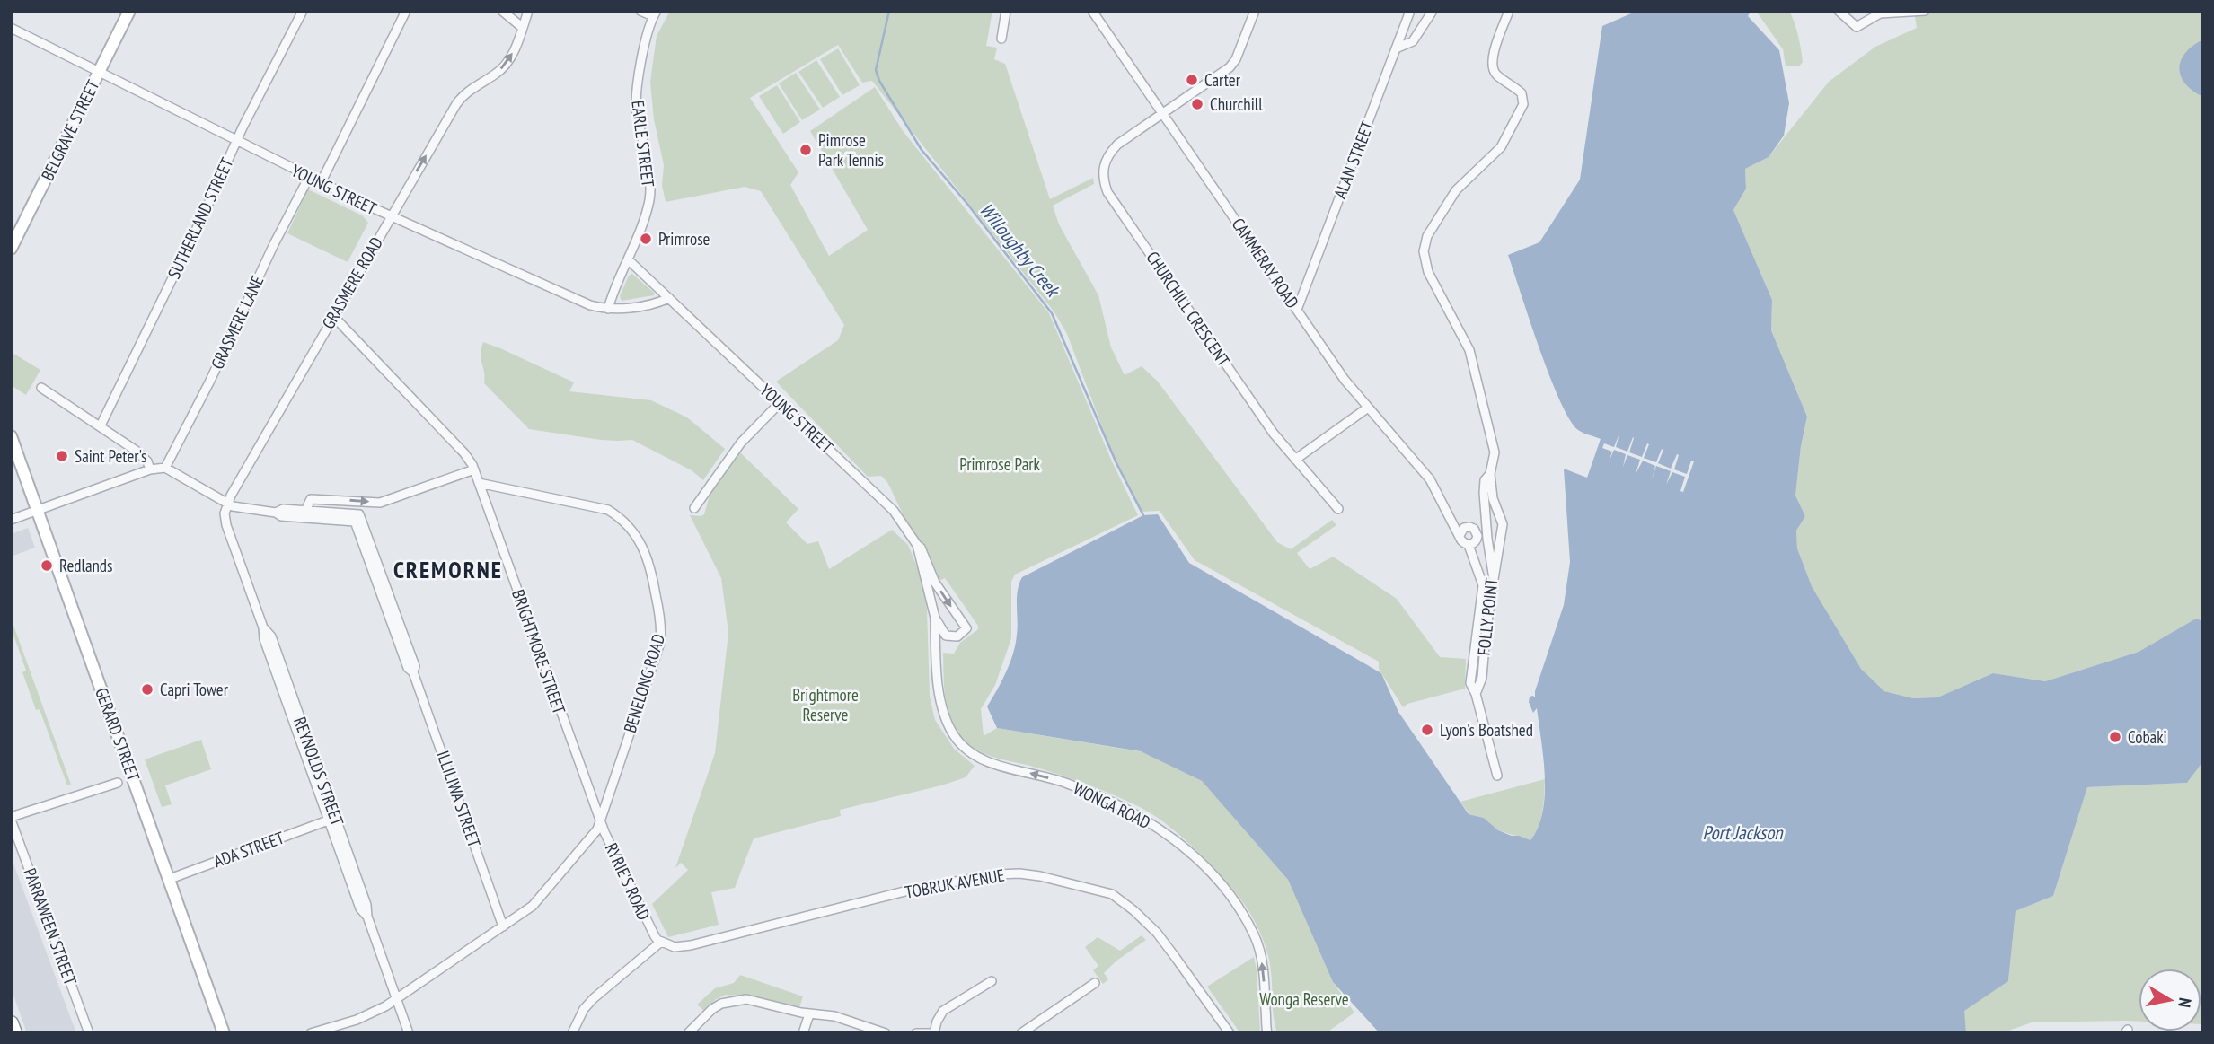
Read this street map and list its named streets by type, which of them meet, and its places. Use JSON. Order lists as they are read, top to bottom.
{
  "streets": {
    "main road": ["BELGRAVE STREET", "GERARD STREET"],
    "street": [
      "EARLE STREET",
      "ALAN STREET",
      "YOUNG STREET",
      "SUTHERLAND STREET",
      "CAMMERAY ROAD",
      "GRASMERE ROAD",
      "CHURCHILL CRESCENT",
      "GRASMERE LANE",
      "FOLLY POINT",
      "BRIGHTMORE STREET",
      "BENELONG ROAD",
      "REYNOLDS STREET",
      "ILLILIWA STREET",
      "WONGA ROAD",
      "ADA STREET",
      "RYRIE'S ROAD",
      "TOBRUK AVENUE",
      "PARRAWEEN STREET"
    ]
  },
  "crossings": [
    ["BELGRAVE STREET", "YOUNG STREET"],
    ["EARLE STREET", "YOUNG STREET"],
    ["ALAN STREET", "CAMMERAY ROAD"],
    ["YOUNG STREET", "SUTHERLAND STREET"],
    ["YOUNG STREET", "GRASMERE ROAD"],
    ["YOUNG STREET", "GRASMERE LANE"],
    ["YOUNG STREET", "WONGA ROAD"],
    ["CAMMERAY ROAD", "CHURCHILL CRESCENT"],
    ["CAMMERAY ROAD", "FOLLY POINT"],
    ["GRASMERE ROAD", "REYNOLDS STREET"],
    ["GRASMERE ROAD", "ILLILIWA STREET"],
    ["GRASMERE LANE", "ILLILIWA STREET"],
    ["BRIGHTMORE STREET", "BENELONG ROAD"],
    ["BRIGHTMORE STREET", "RYRIE'S ROAD"],
    ["BENELONG ROAD", "REYNOLDS STREET"],
    ["BENELONG ROAD", "ILLILIWA STREET"],
    ["BENELONG ROAD", "RYRIE'S ROAD"],
    ["GERARD STREET", "ADA STREET"],
    ["REYNOLDS STREET", "ILLILIWA STREET"],
    ["REYNOLDS STREET", "ADA STREET"],
    ["RYRIE'S ROAD", "TOBRUK AVENUE"]
  ],
  "one_way": ["GRASMERE ROAD", "WONGA ROAD"],
  "districts": ["CREMORNE"],
  "water": ["Willoughby Creek", "Port Jackson"],
  "parks": ["Primrose Park", "Brightmore Reserve", "Wonga Reserve"],
  "places": [
    "Carter",
    "Churchill",
    "Pimrose Park Tennis",
    "Primrose",
    "Saint Peter's",
    "Redlands",
    "Capri Tower",
    "Lyon's Boatshed",
    "Cobaki"
  ],
  "north": "right"
}
